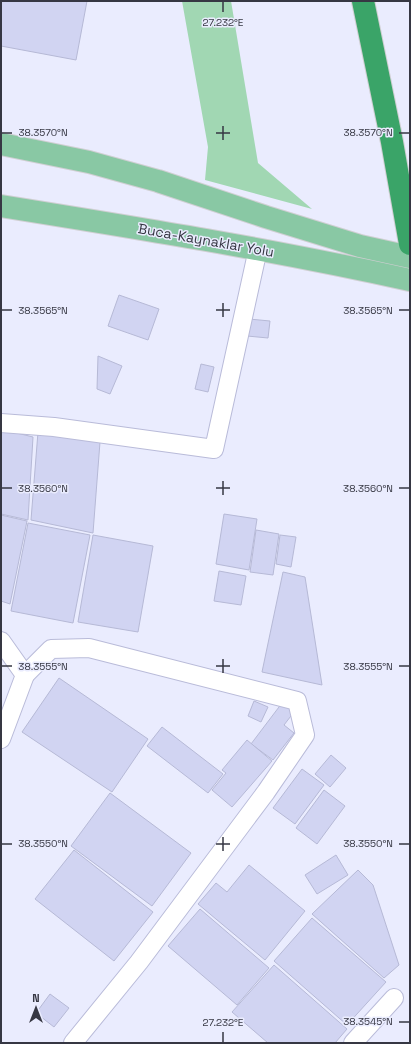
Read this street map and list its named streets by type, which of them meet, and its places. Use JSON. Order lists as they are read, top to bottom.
{
  "streets": {
    "main road": ["Buca-Kaynaklar Yolu"]
  },
  "north": "top",
  "coordinates": [
    "27.232°E",
    "38.3570°N",
    "38.3565°N",
    "38.3560°N",
    "38.3555°N",
    "38.3550°N",
    "38.3545°N"
  ]
}
